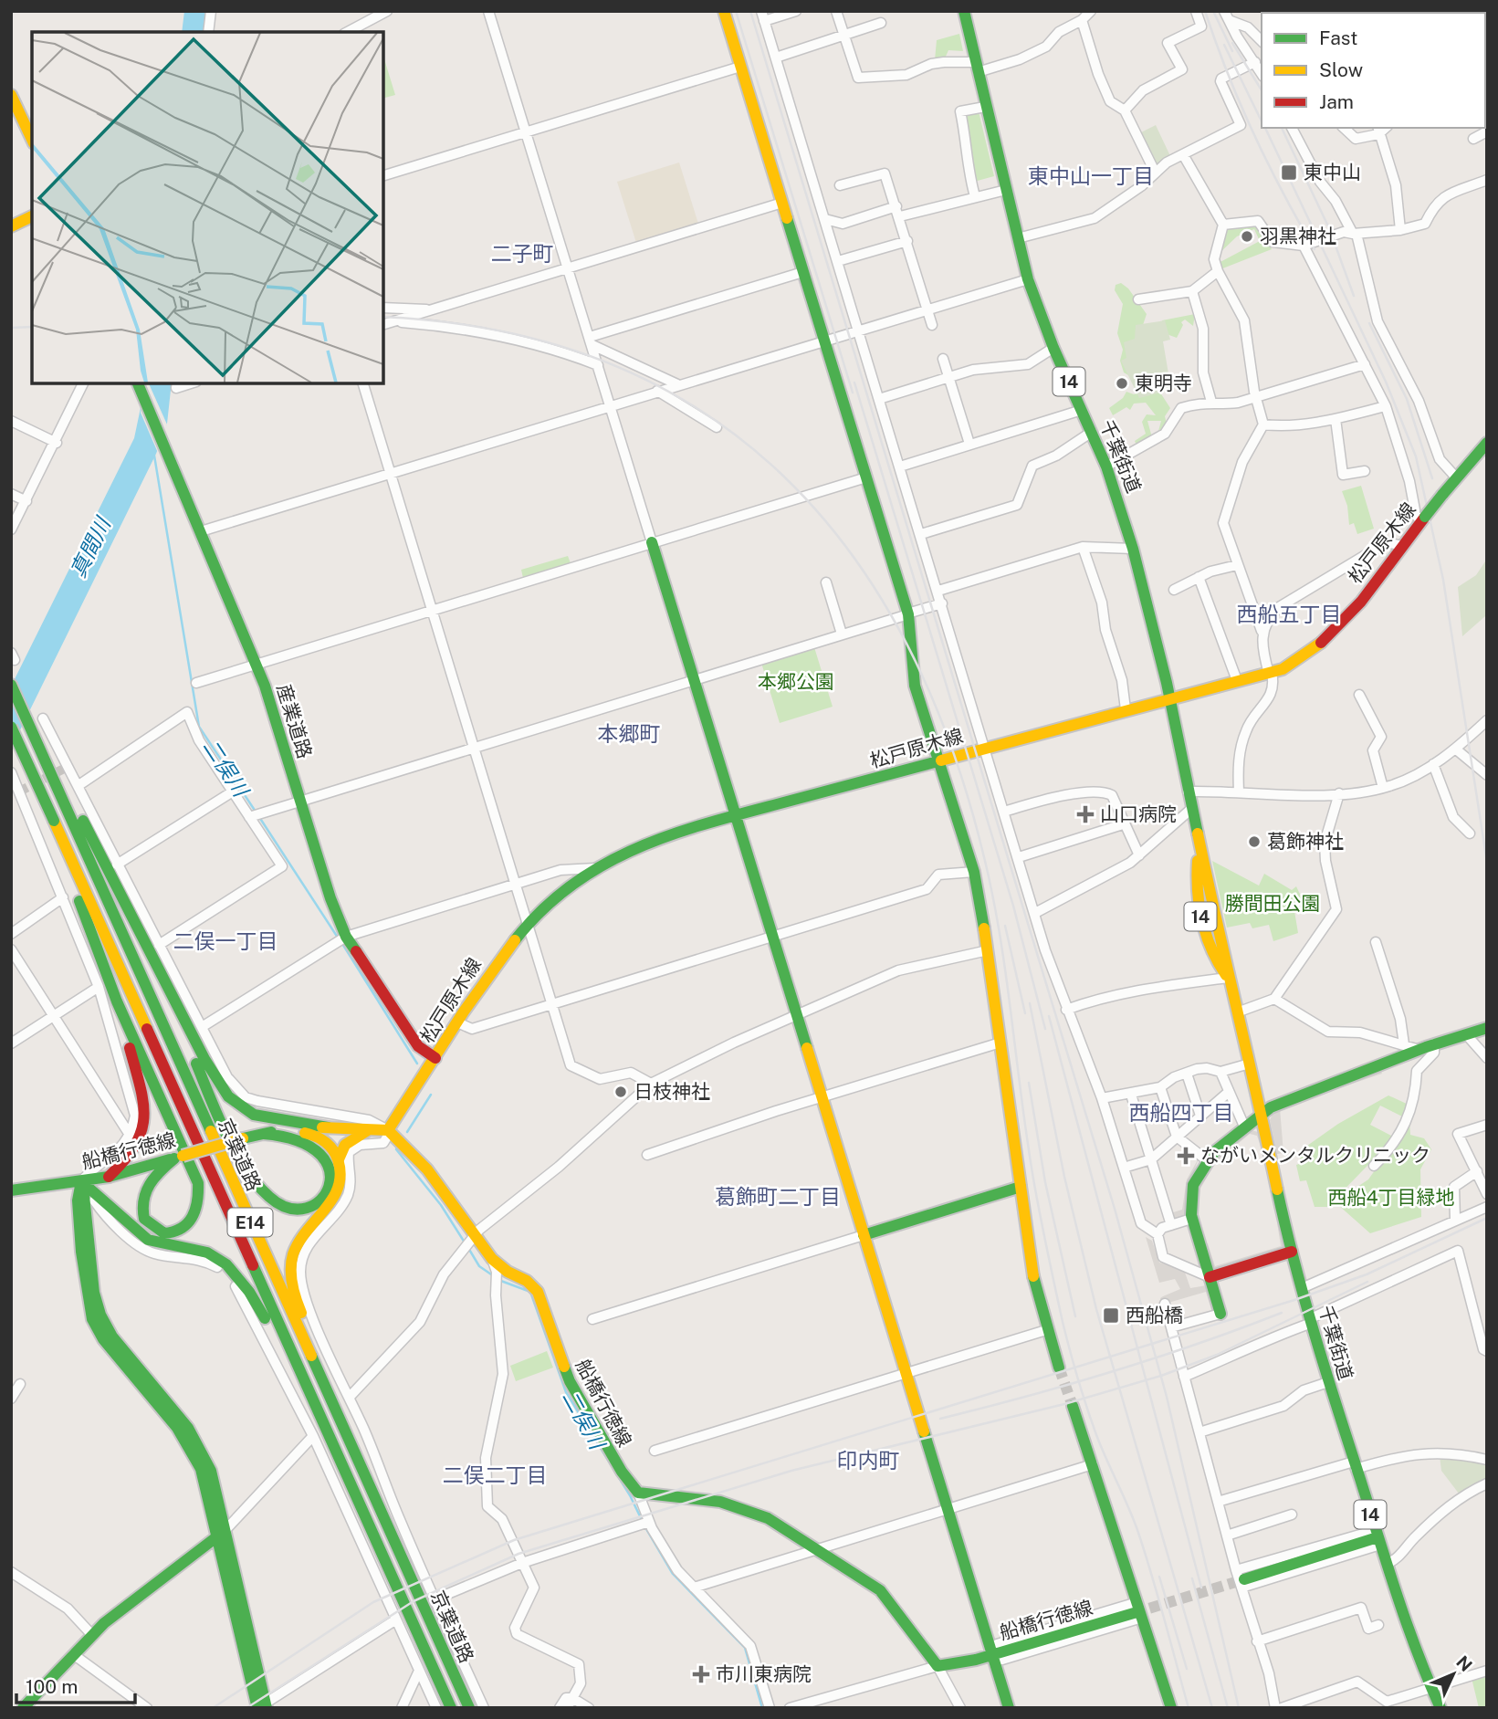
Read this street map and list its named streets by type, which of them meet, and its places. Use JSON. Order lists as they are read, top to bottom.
{
  "streets": {
    "main road": [
      "14",
      "千葉街道",
      "松戸原木線",
      "産業道路",
      "船橋行徳線",
      "京葉道路",
      "E14"
    ]
  },
  "crossings": [
    ["千葉街道", "松戸原木線"],
    ["松戸原木線", "産業道路"],
    ["松戸原木線", "船橋行徳線"]
  ],
  "districts": [
    "東中山一丁目",
    "二子町",
    "西船五丁目",
    "本郷町",
    "二俣一丁目",
    "西船四丁目",
    "葛飾町二丁目",
    "印内町",
    "二俣二丁目"
  ],
  "water": ["真間川", "二俣川"],
  "parks": ["本郷公園", "勝間田公園", "西船4丁目緑地"],
  "places": {
    "transit": ["東中山", "西船橋"],
    "other": [
      "羽黒神社",
      "東明寺",
      "葛飾神社",
      "日枝神社"
    ],
    "health": ["山口病院", "ながいメンタルクリニック", "市川東病院"]
  },
  "legend": ["Fast", "Slow", "Jam"],
  "scale_bar": "100 m",
  "north": "top right"
}
